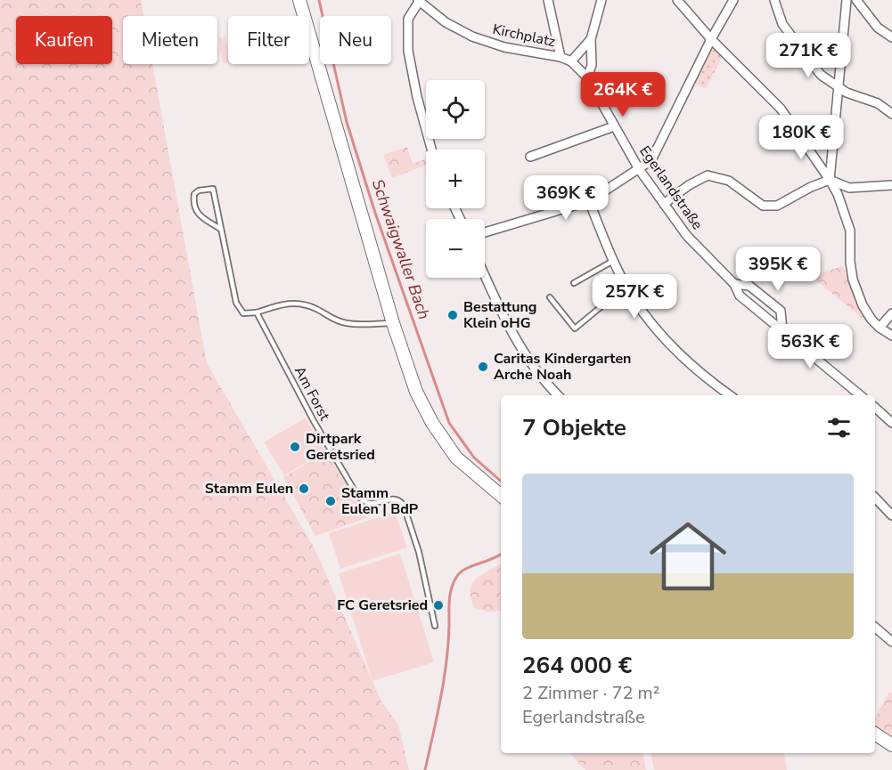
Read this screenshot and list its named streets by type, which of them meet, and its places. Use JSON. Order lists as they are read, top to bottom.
{
  "streets": {
    "street": ["Kirchplatz", "Egerlandstraße"],
    "lane": ["Am Forst"]
  },
  "crossings": [
    ["Kirchplatz", "Egerlandstraße"]
  ],
  "water": ["Schwaigwaller Bach"],
  "places": [
    "Bestattung Klein oHG",
    "Caritas Kindergarten Arche Noah",
    "Dirtpark Geretsried",
    "Stamm Eulen",
    "Stamm Eulen | BdP",
    "FC Geretsried"
  ],
  "page": {
    "chip": [
      "Kaufen",
      "Mieten",
      "Filter",
      "Neu"
    ],
    "price": [
      "271K €",
      "264K €",
      "180K €",
      "369K €",
      "395K €",
      "257K €",
      "563K €"
    ],
    "map_buttons": ["+", "−"],
    "heading": "7 Objekte",
    "list": [
      {
        "name": "264 000 €",
        "note": "2 Zimmer · 72 m² · Egerlandstraße"
      }
    ]
  }
}
